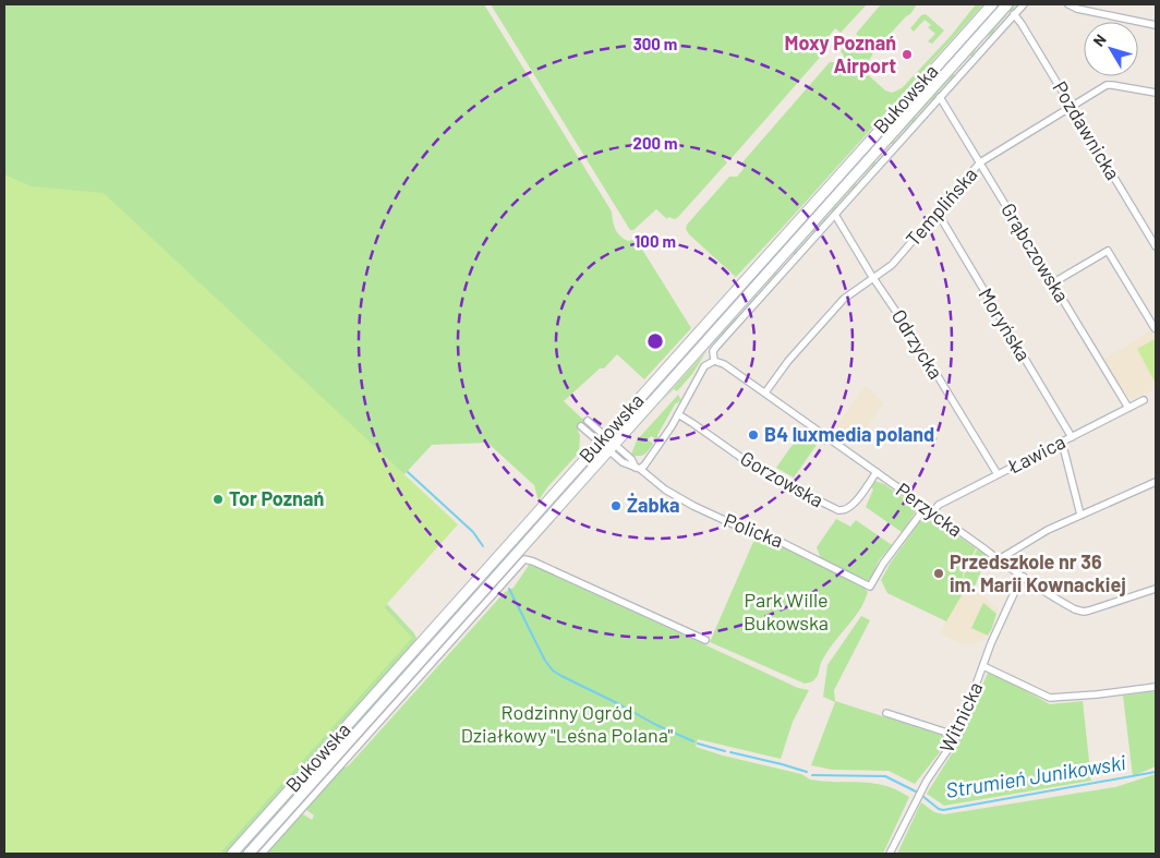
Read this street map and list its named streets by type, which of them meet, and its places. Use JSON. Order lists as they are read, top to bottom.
{
  "streets": {
    "main road": ["Bukowska"],
    "street": [
      "Pozdawnicka",
      "Templińska",
      "Grąbczowska",
      "Moryńska",
      "Odrzycka",
      "Ławica",
      "Gorzowska",
      "Perzycka",
      "Policka",
      "Witnicka"
    ]
  },
  "crossings": [
    ["Bukowska", "Pozdawnicka"],
    ["Bukowska", "Grąbczowska"],
    ["Bukowska", "Odrzycka"],
    ["Bukowska", "Gorzowska"],
    ["Bukowska", "Perzycka"],
    ["Bukowska", "Policka"],
    ["Pozdawnicka", "Templińska"],
    ["Templińska", "Grąbczowska"],
    ["Templińska", "Moryńska"],
    ["Templińska", "Odrzycka"],
    ["Templińska", "Perzycka"],
    ["Grąbczowska", "Ławica"],
    ["Moryńska", "Ławica"],
    ["Odrzycka", "Ławica"],
    ["Ławica", "Perzycka"],
    ["Gorzowska", "Perzycka"],
    ["Perzycka", "Policka"],
    ["Perzycka", "Witnicka"]
  ],
  "water": ["Strumień Junikowski"],
  "parks": ["Park Wille Bukowska", "Rodzinny Ogród Działkowy \"Leśna Polana\""],
  "places": [
    "Moxy Poznań Airport",
    "B4 luxmedia poland",
    "Tor Poznań",
    "Żabka",
    "Przedszkole nr 36 im. Marii Kownackiej"
  ],
  "north": "top left",
  "rings": ["300 m", "200 m", "100 m"]
}
